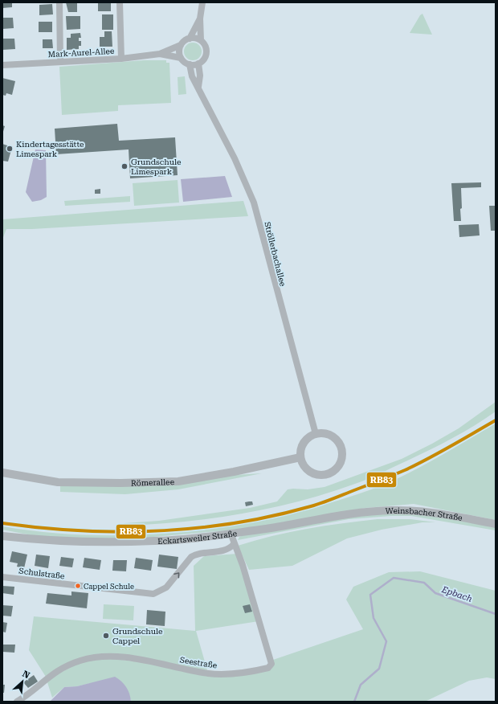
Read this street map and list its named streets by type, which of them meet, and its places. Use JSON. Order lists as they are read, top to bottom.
{
  "streets": {
    "street": [
      "Mark-Aurel-Allee",
      "Ströllerbachallee",
      "Römerallee",
      "Weinsbacher Straße",
      "Eckartsweiler Straße",
      "Schulstraße",
      "Seestraße"
    ]
  },
  "crossings": [
    ["Mark-Aurel-Allee", "Ströllerbachallee"],
    ["Ströllerbachallee", "Römerallee"],
    ["Weinsbacher Straße", "Eckartsweiler Straße"],
    ["Eckartsweiler Straße", "Seestraße"],
    ["Schulstraße", "Seestraße"]
  ],
  "one_way": ["Schulstraße"],
  "water": ["Epbach"],
  "places": [
    "Kindertagesstätte Limespark",
    "Grundschule Limespark",
    "Cappel Schule",
    "Grundschule Cappel"
  ],
  "lines": ["transit line RB83"],
  "north": "top right"
}
